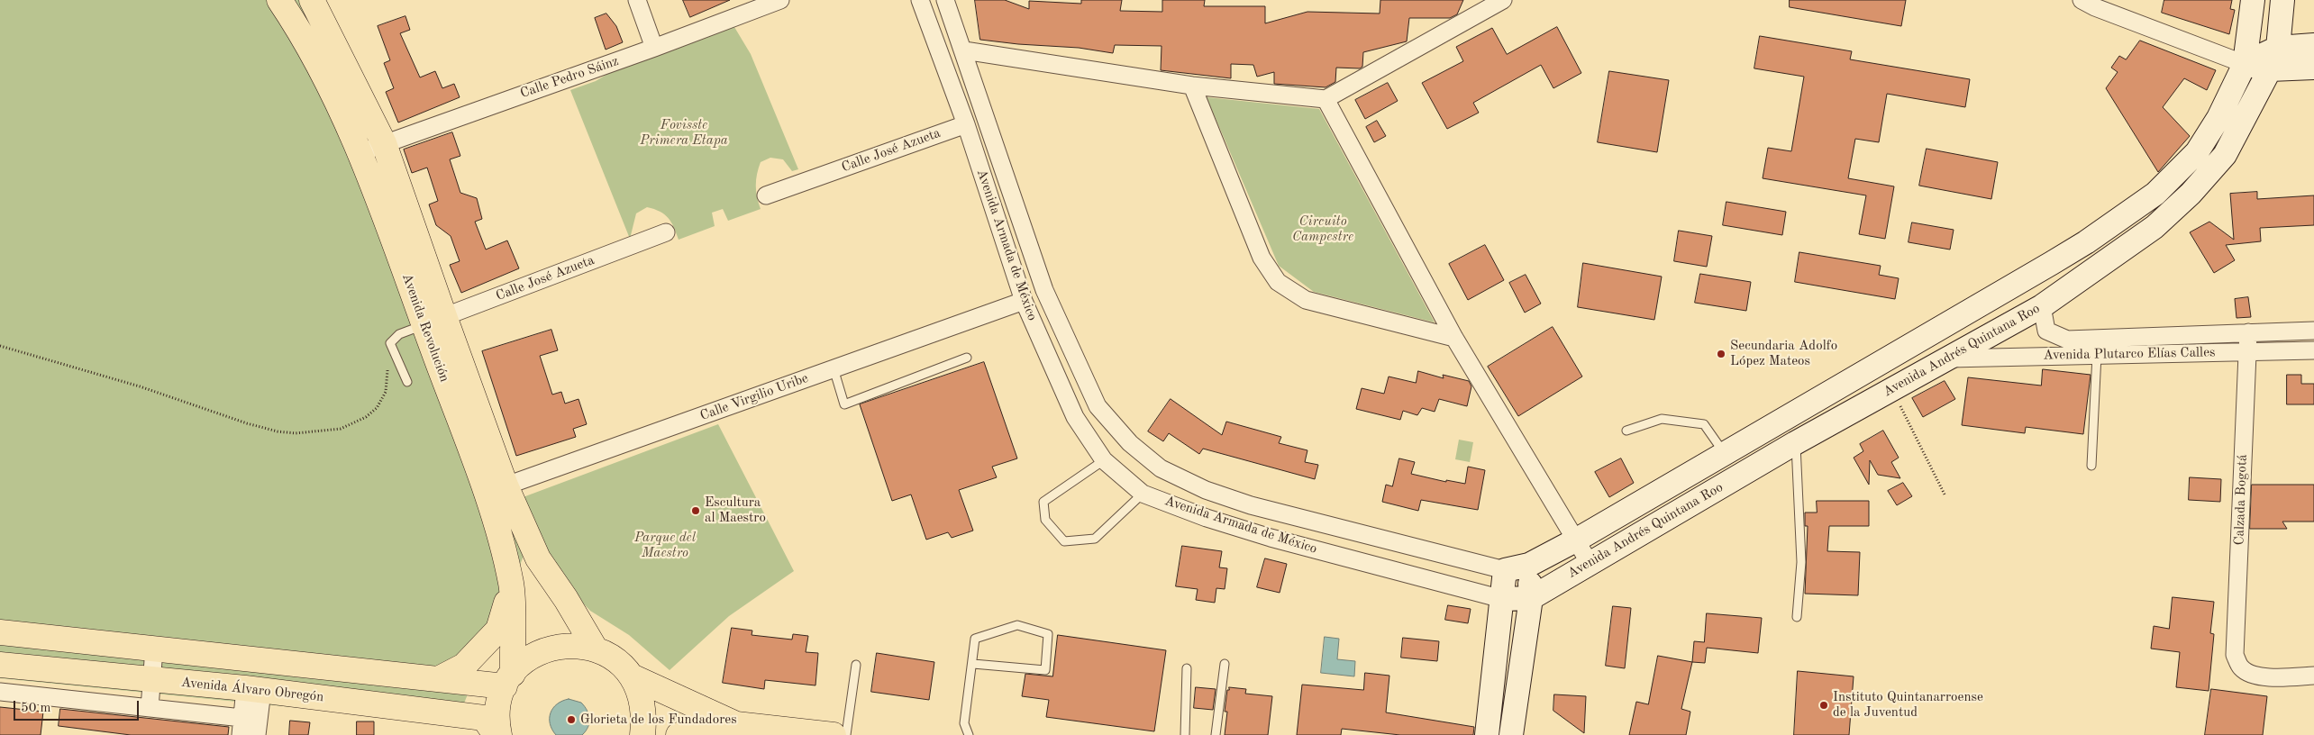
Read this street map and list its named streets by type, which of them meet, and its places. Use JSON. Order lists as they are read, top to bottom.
{
  "streets": {
    "main road": [
      "Avenida Armada de México",
      "Avenida Revolución",
      "Avenida Andrés Quintana Roo",
      "Avenida Álvaro Obregón"
    ],
    "street": [
      "Calle Pedro Sáinz",
      "Calle José Azueta",
      "Avenida Plutarco Elías Calles",
      "Calle Virgilio Uribe",
      "Calzada Bogotá"
    ]
  },
  "crossings": [
    ["Calle Pedro Sáinz", "Avenida Revolución"],
    ["Calle José Azueta", "Avenida Armada de México"],
    ["Calle José Azueta", "Avenida Revolución"],
    ["Avenida Armada de México", "Avenida Andrés Quintana Roo"],
    ["Avenida Armada de México", "Calle Virgilio Uribe"],
    ["Avenida Revolución", "Calle Virgilio Uribe"],
    ["Avenida Andrés Quintana Roo", "Avenida Plutarco Elías Calles"],
    ["Avenida Plutarco Elías Calles", "Calzada Bogotá"]
  ],
  "parks": ["Fovisste Primera Etapa", "Circuito Campestre", "Parque del Maestro"],
  "places": [
    "Secundaria Adolfo López Mateos",
    "Escultura al Maestro",
    "Instituto Quintanarroense de la Juventud",
    "Glorieta de los Fundadores"
  ],
  "scale_bar": "50 m"
}
